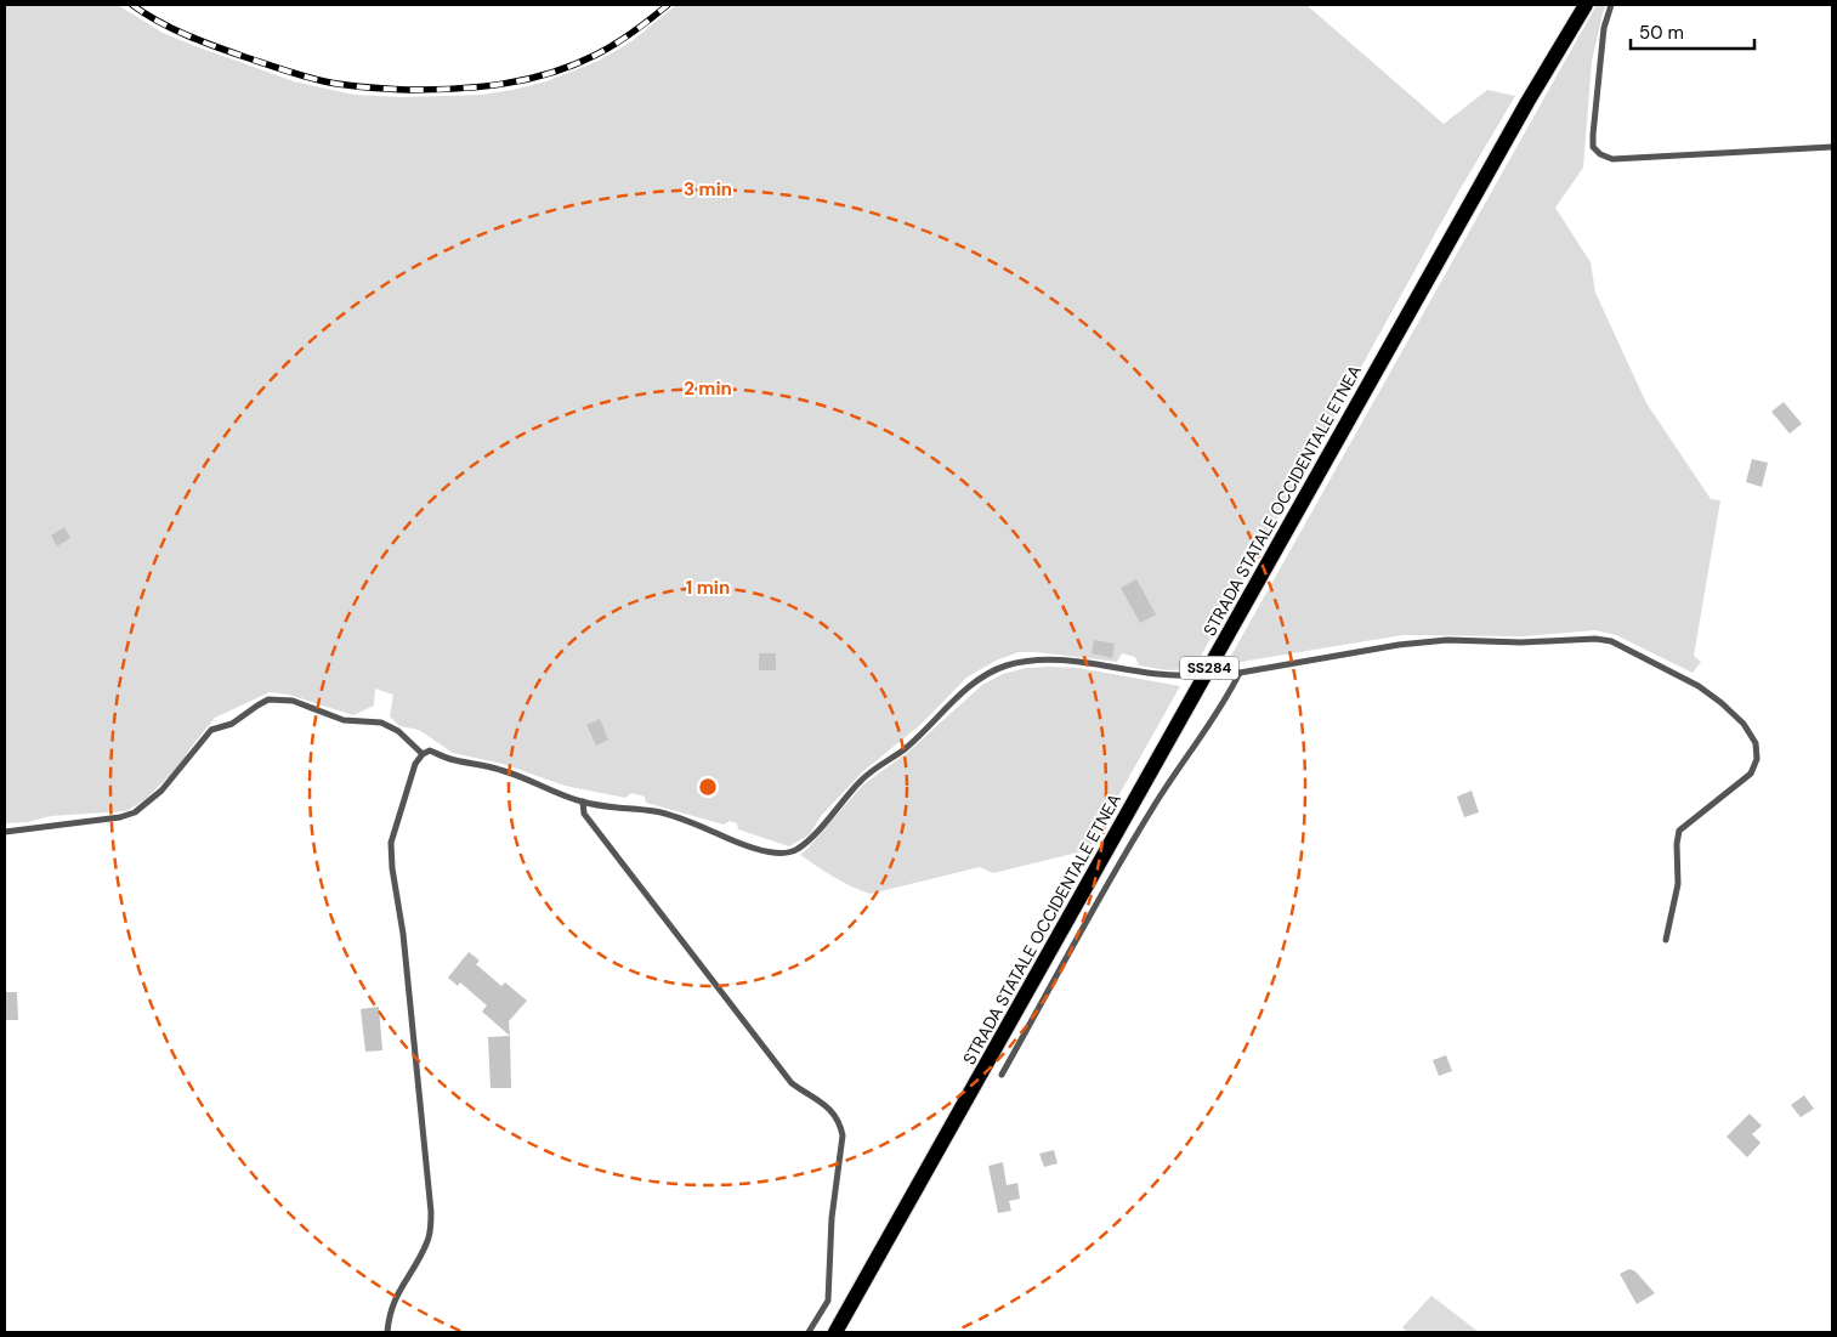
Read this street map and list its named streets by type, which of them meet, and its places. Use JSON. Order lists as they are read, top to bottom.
{
  "streets": {
    "main road": ["STRADA STATALE OCCIDENTALE ETNEA", "SS284"]
  },
  "scale_bar": "50 m",
  "rings": ["3 min", "2 min", "1 min"]
}
